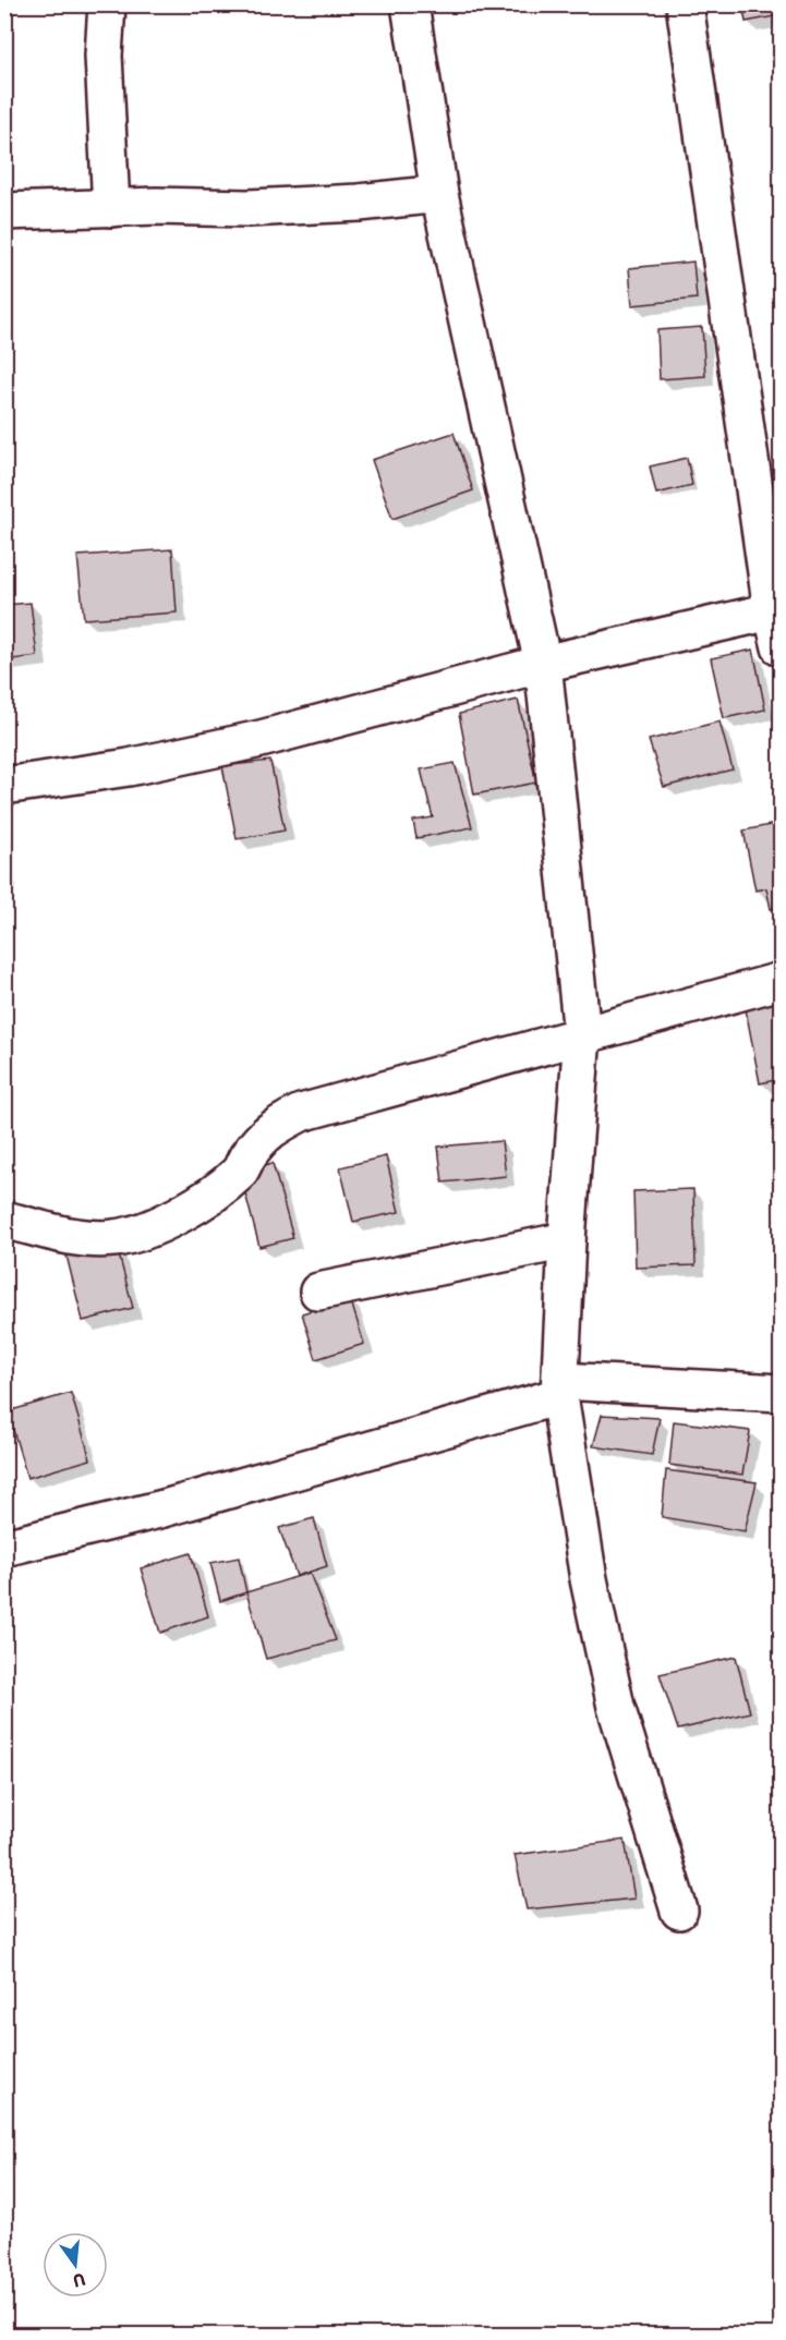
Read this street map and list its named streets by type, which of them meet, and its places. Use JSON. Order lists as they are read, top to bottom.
{
  "north": "bottom"
}
